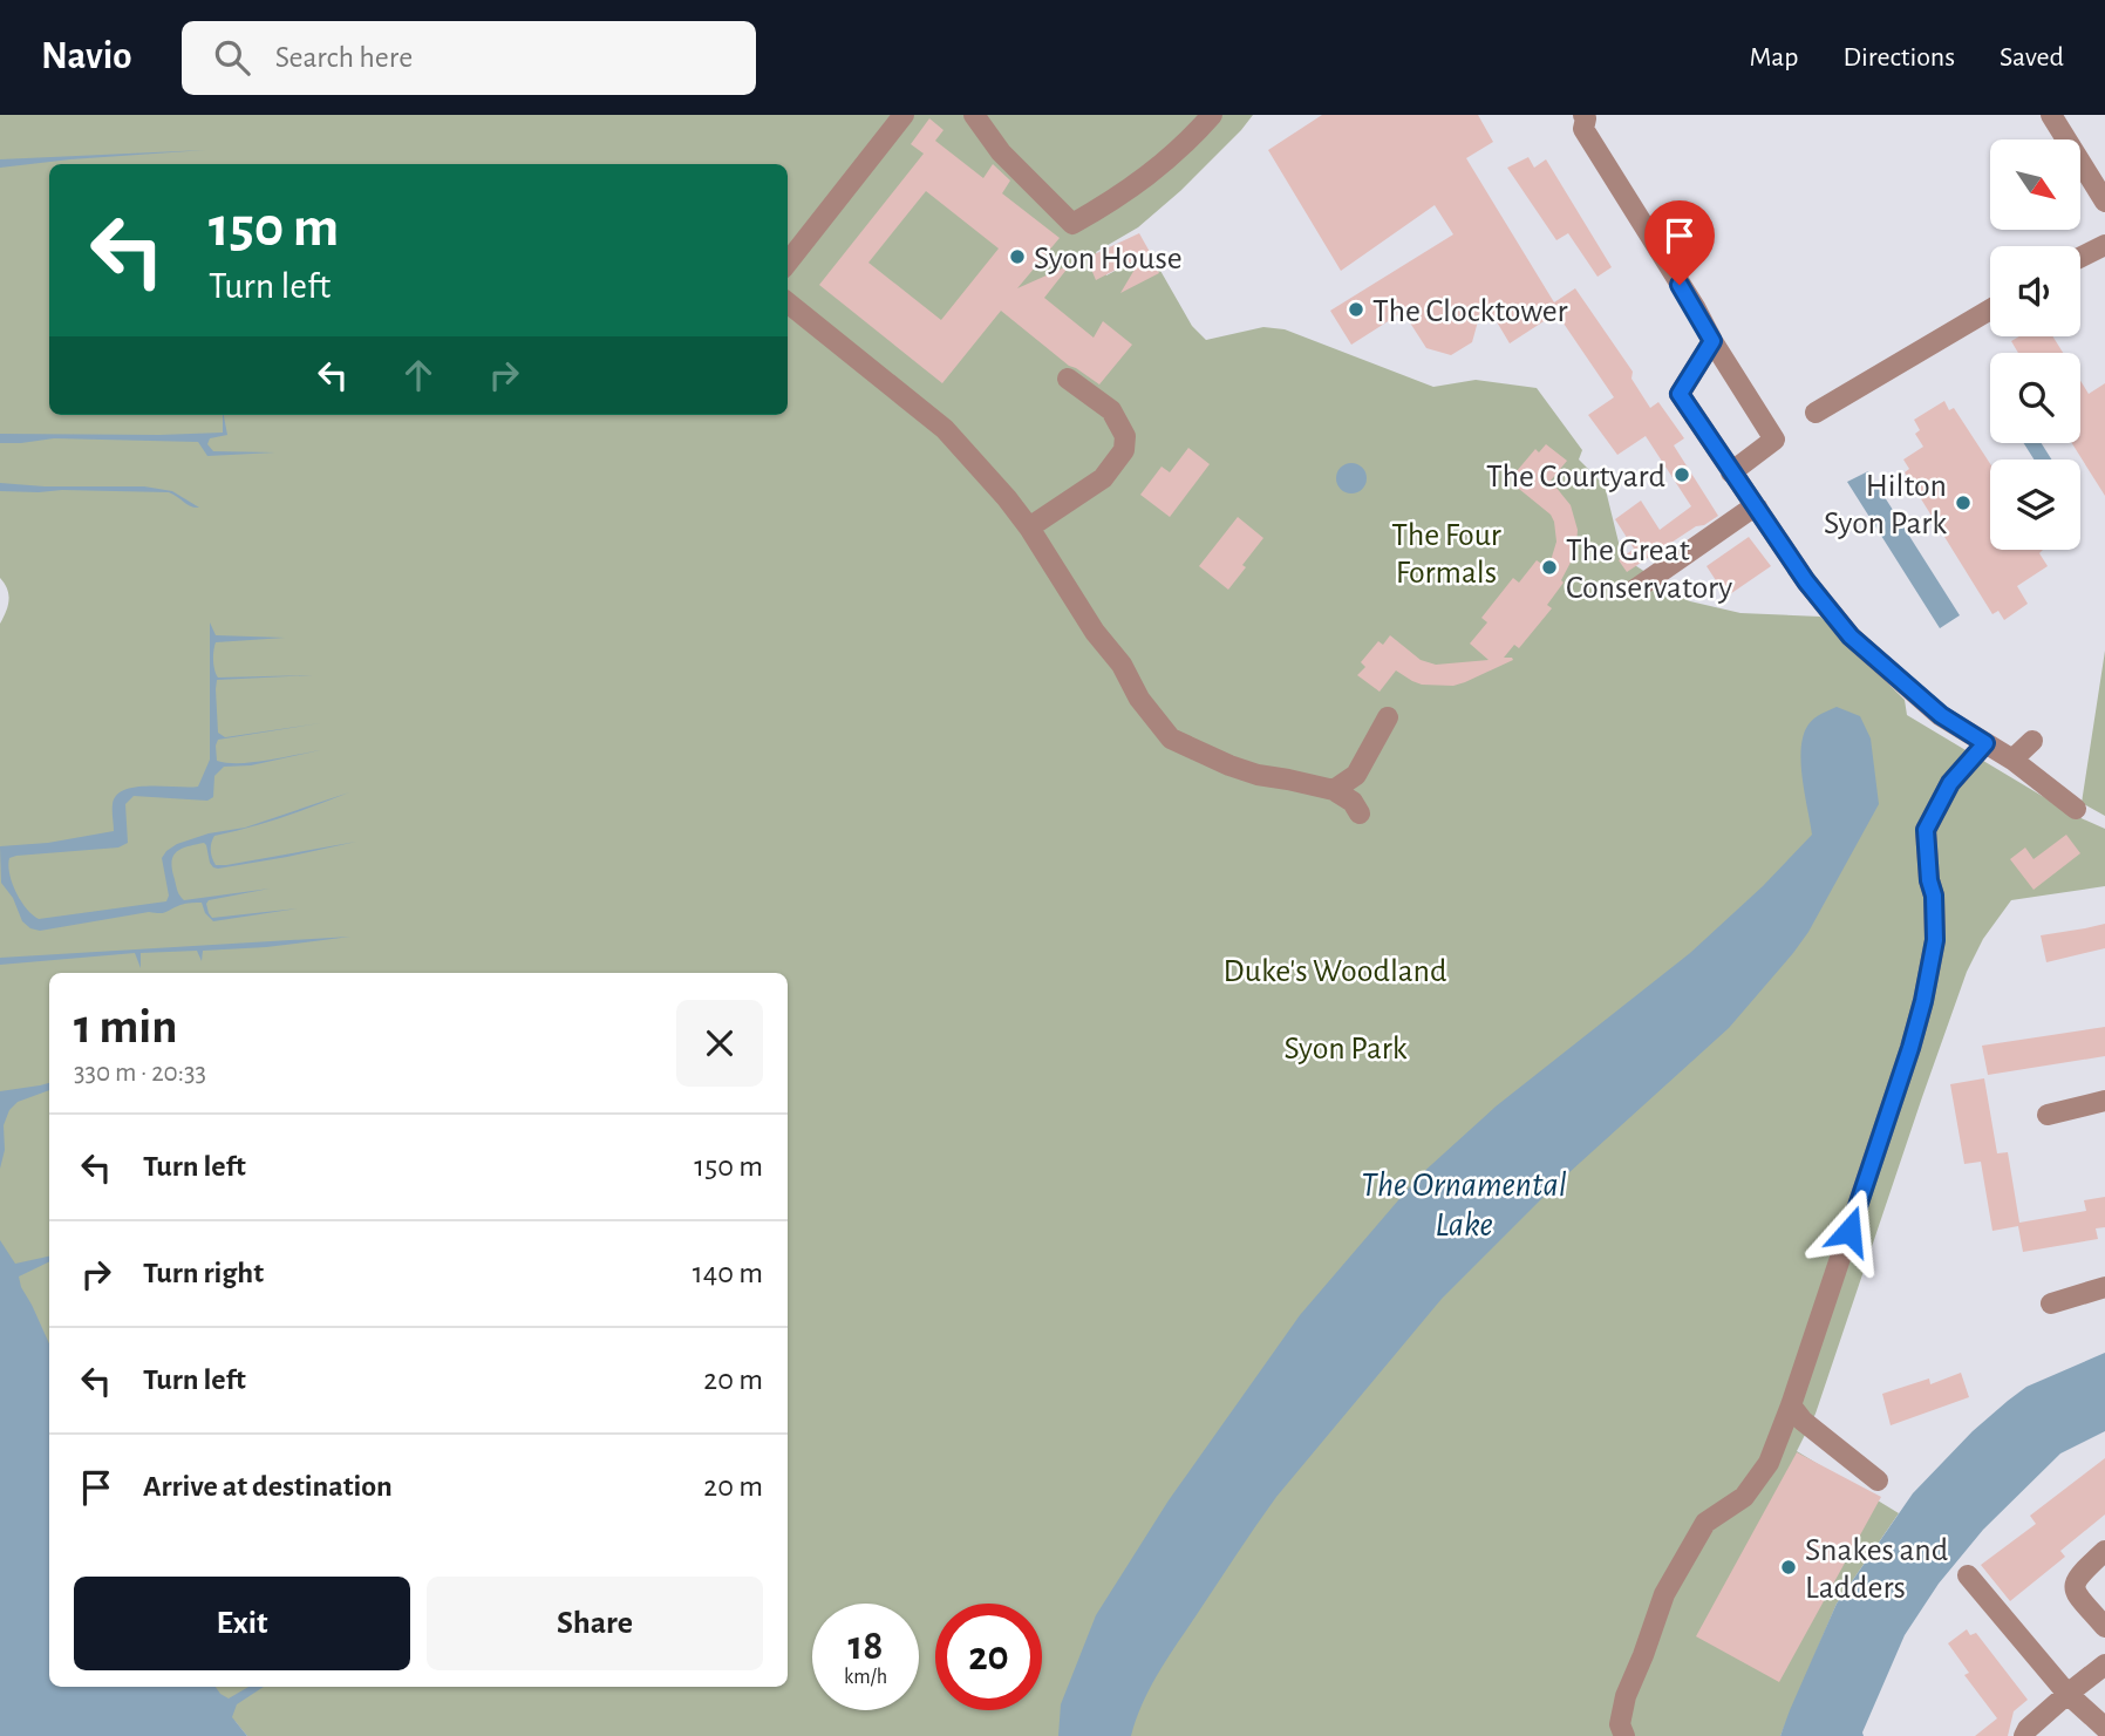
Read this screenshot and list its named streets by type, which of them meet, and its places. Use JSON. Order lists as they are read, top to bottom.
{
  "water": ["The Ornamental Lake"],
  "parks": ["The Four Formals", "Duke's Woodland", "Syon Park"],
  "places": [
    "Syon House",
    "The Clocktower",
    "The Courtyard",
    "Hilton Syon Park",
    "The Great Conservatory",
    "Snakes and Ladders"
  ],
  "north": "bottom right",
  "page": {
    "header": "Navio",
    "search": "Search here",
    "nav": ["Map", "Directions", "Saved"],
    "turn": ["150 m", "Turn left"],
    "heading": ["1 min", "330 m · 20:33"],
    "list": [
      {
        "name": "Turn left",
        "value": "150 m"
      },
      {
        "name": "Turn right",
        "value": "140 m"
      },
      {
        "name": "Turn left",
        "value": "20 m"
      },
      {
        "name": "Arrive at destination",
        "value": "20 m"
      }
    ],
    "buttons": ["Exit", "Share"],
    "speed": "18 km/h",
    "limit": "20"
  }
}
